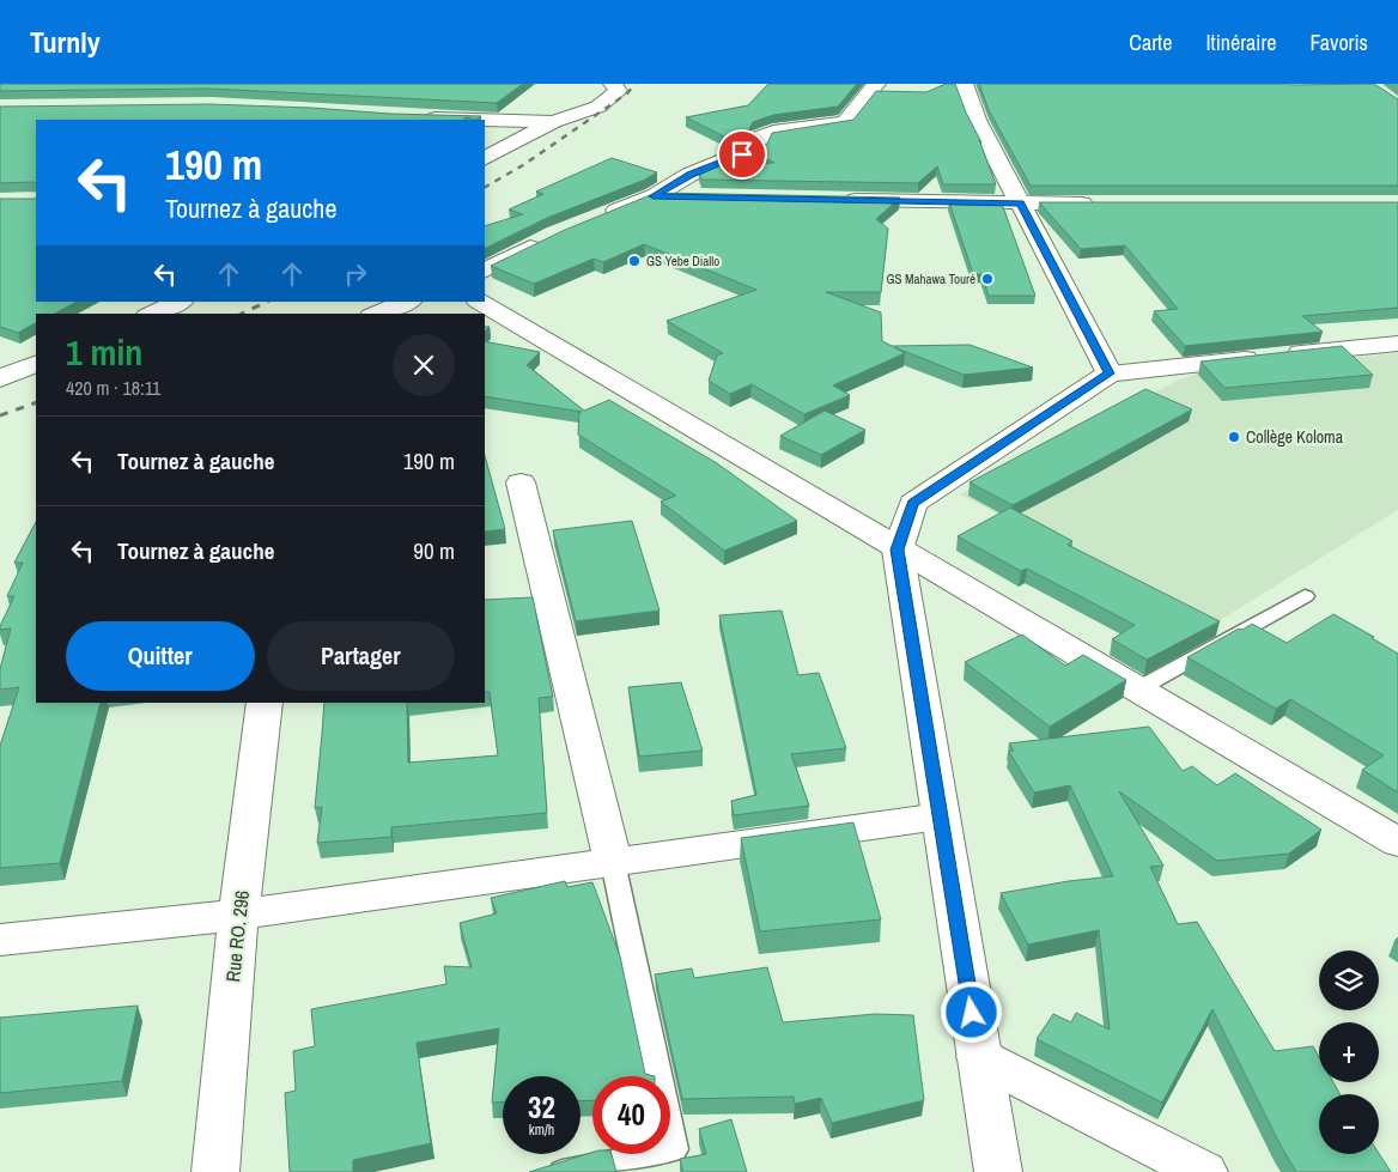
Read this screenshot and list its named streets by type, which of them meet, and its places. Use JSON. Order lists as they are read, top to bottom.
{
  "streets": {
    "street": ["Rue RO. 296"]
  },
  "places": ["GS Yebe Diallo", "GS Mahawa Touré", "Collège Koloma"],
  "page": {
    "header": "Turnly",
    "nav": ["Carte", "Itinéraire", "Favoris"],
    "turn": ["190 m", "Tournez à gauche"],
    "heading": ["1 min", "420 m · 18:11"],
    "list": [
      {
        "name": "Tournez à gauche",
        "value": "190 m"
      },
      {
        "name": "Tournez à gauche",
        "value": "90 m"
      }
    ],
    "buttons": ["Quitter", "Partager"],
    "map_buttons": ["+", "−"],
    "speed": "32 km/h",
    "limit": "40"
  }
}
